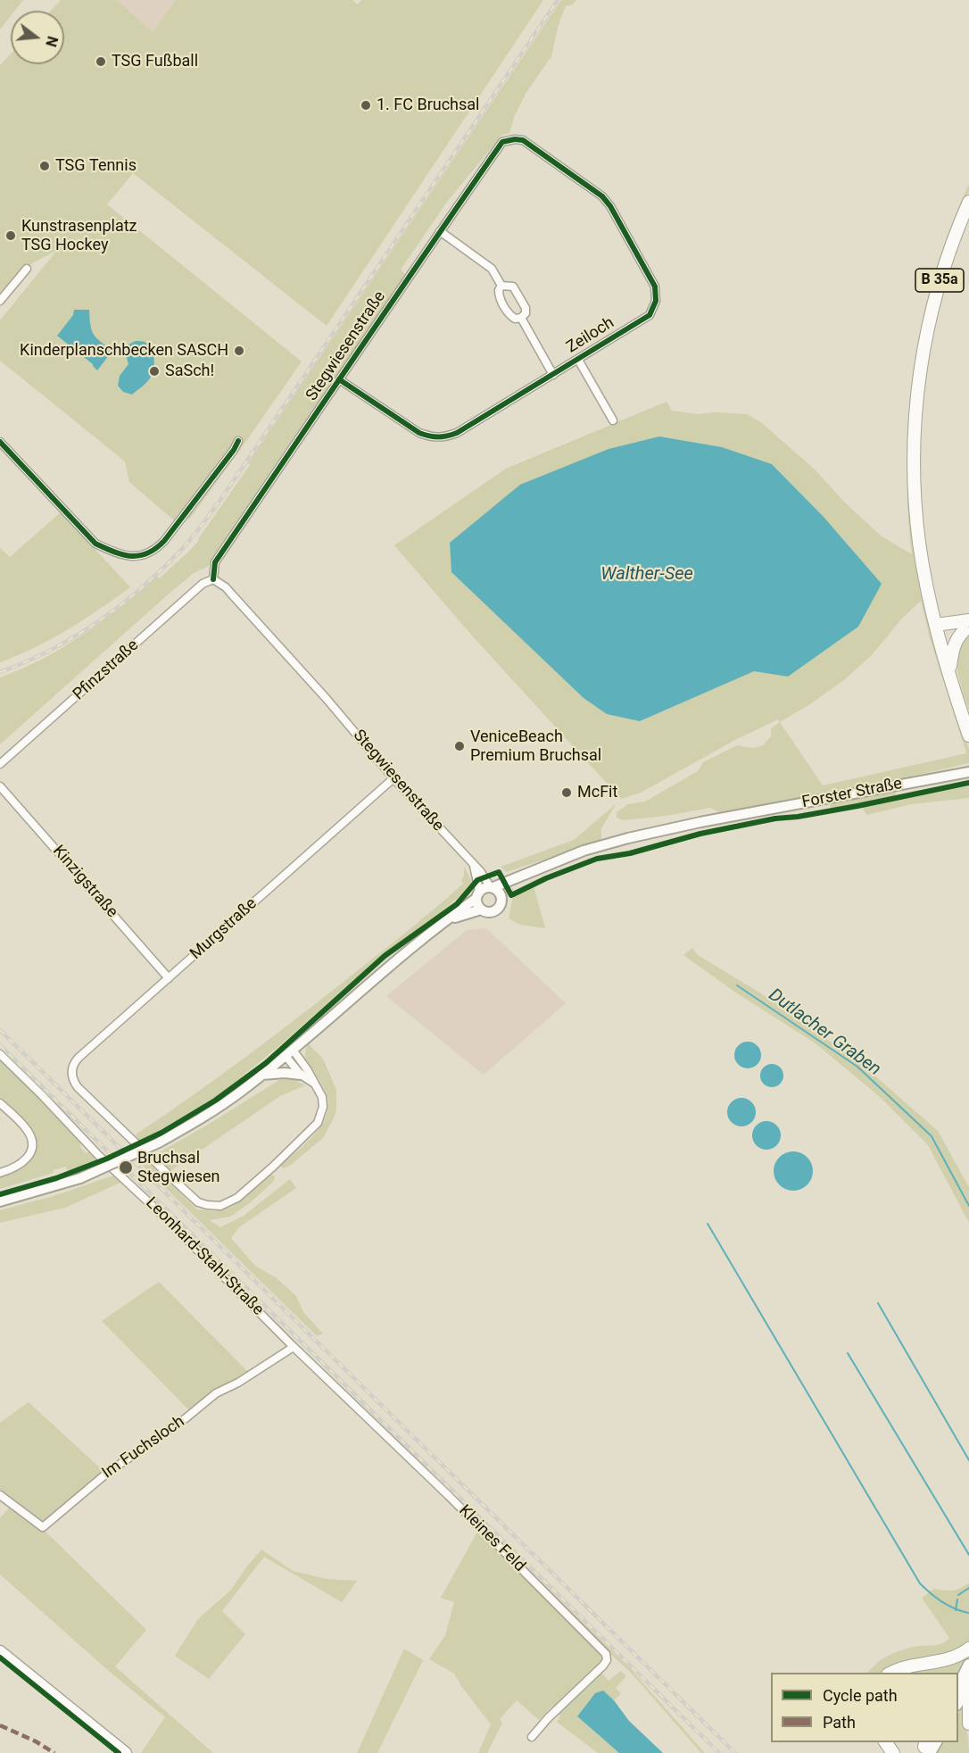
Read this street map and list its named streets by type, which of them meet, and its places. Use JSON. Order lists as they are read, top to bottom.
{
  "streets": {
    "main road": ["B 35a"],
    "street": [
      "Zeiloch",
      "Stegwiesenstraße",
      "Pfinzstraße",
      "Forster Straße",
      "Kinzigstraße",
      "Murgstraße",
      "Leonhard-Stahl-Straße",
      "Im Fuchsloch",
      "Kleines Feld"
    ]
  },
  "crossings": [
    ["Zeiloch", "Stegwiesenstraße"],
    ["Stegwiesenstraße", "Pfinzstraße"],
    ["Stegwiesenstraße", "Forster Straße"],
    ["Stegwiesenstraße", "Murgstraße"],
    ["Kinzigstraße", "Murgstraße"],
    ["Leonhard-Stahl-Straße", "Im Fuchsloch"],
    ["Leonhard-Stahl-Straße", "Kleines Feld"],
    ["Im Fuchsloch", "Kleines Feld"]
  ],
  "water": ["Walther-See", "Dutlacher Graben"],
  "places": [
    "TSG Fußball",
    "1. FC Bruchsal",
    "TSG Tennis",
    "Kunstrasenplatz TSG Hockey",
    "Kinderplanschbecken SASCH",
    "SaSch!",
    "VeniceBeach Premium Bruchsal",
    "McFit",
    "Bruchsal Stegwiesen"
  ],
  "legend": ["Cycle path", "Path"],
  "north": "right"
}
